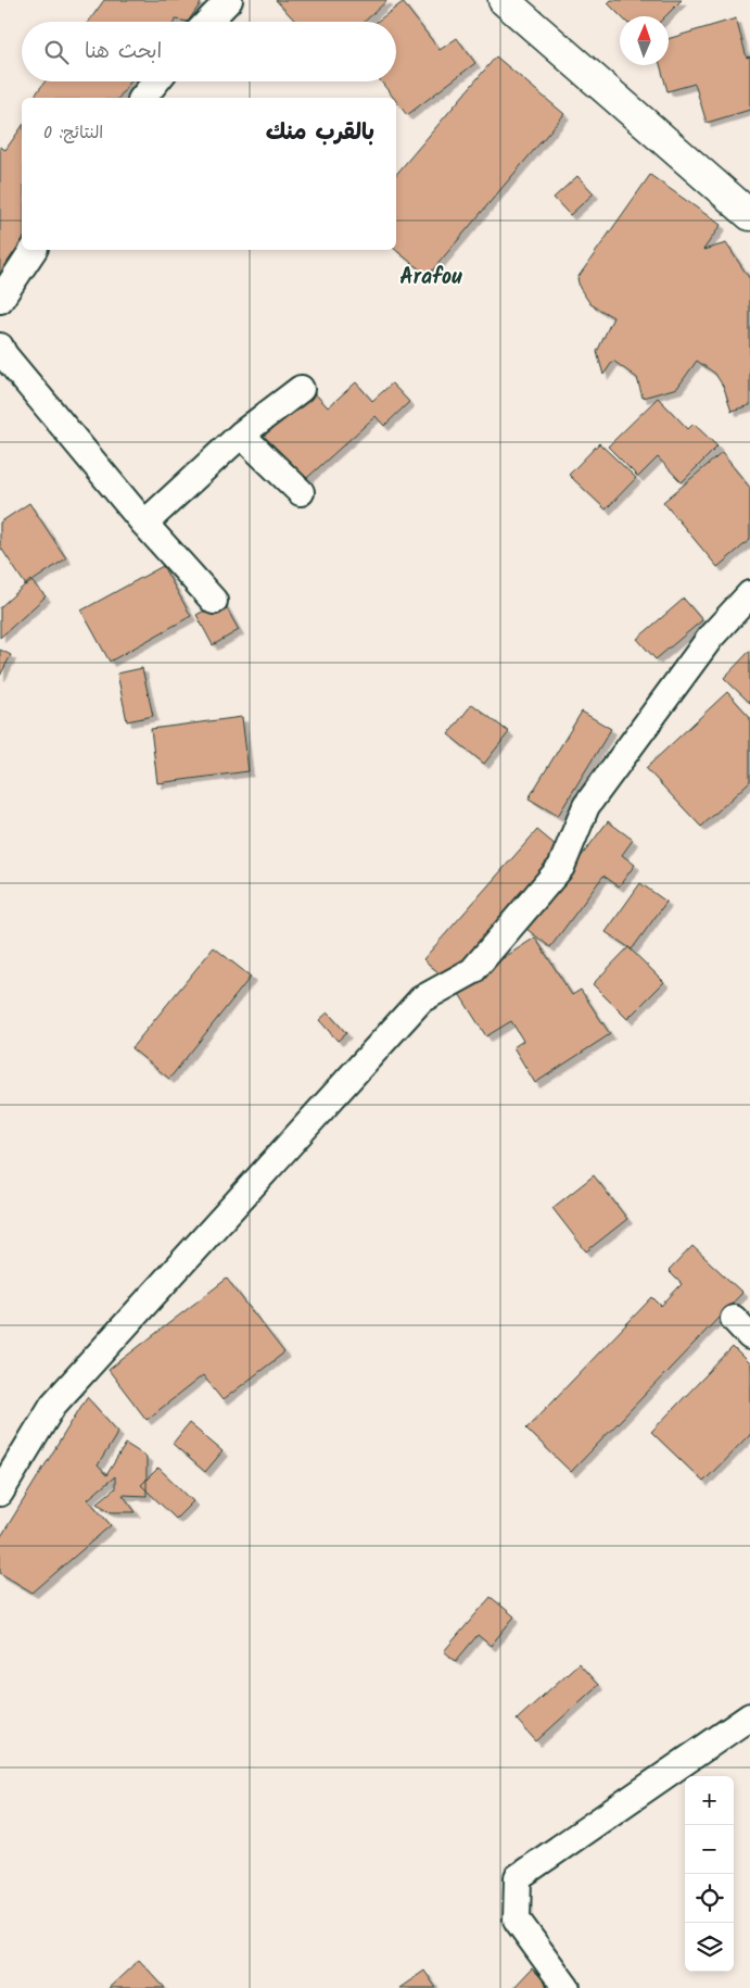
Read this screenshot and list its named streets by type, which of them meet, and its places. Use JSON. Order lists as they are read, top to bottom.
{
  "districts": ["Arafou"],
  "north": "top",
  "page": {
    "search": "ابحث هنا",
    "heading": ["بالقرب منك", "النتائج: 0"],
    "map_buttons": ["+", "−"]
  }
}
